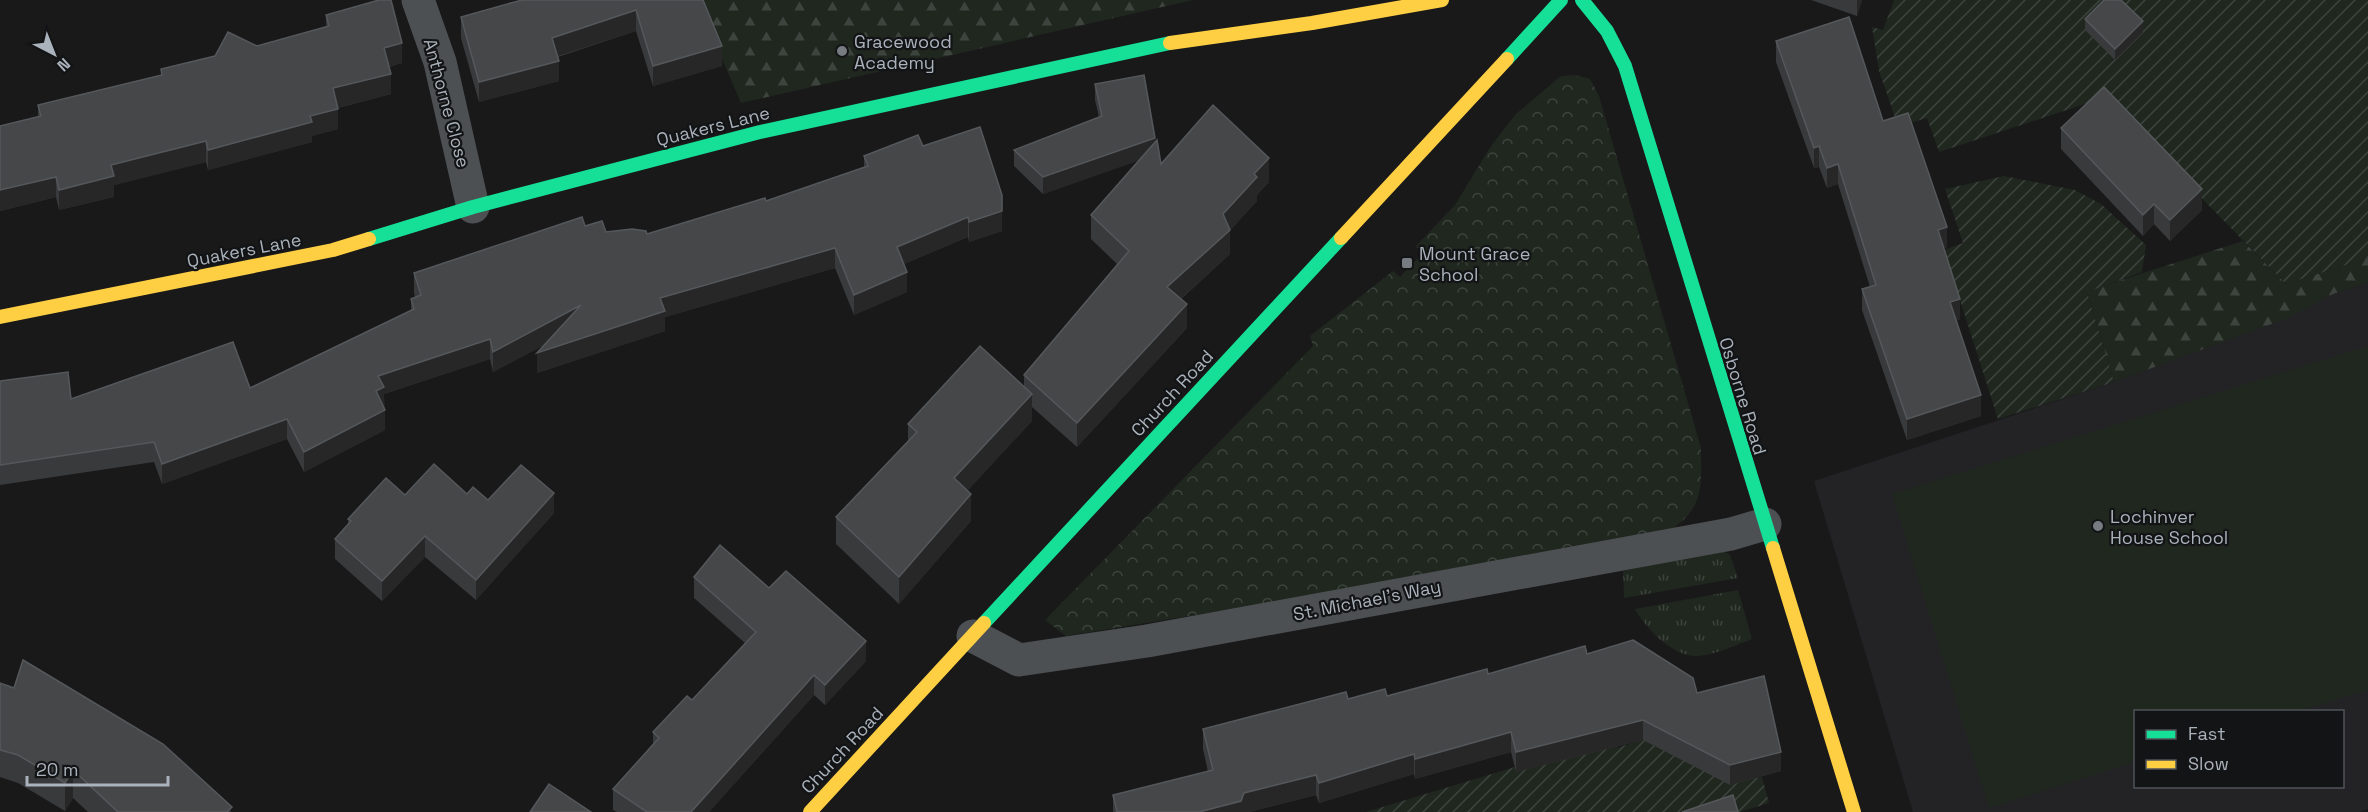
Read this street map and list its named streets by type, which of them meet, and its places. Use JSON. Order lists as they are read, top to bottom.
{
  "streets": {
    "street": [
      "Anthorne Close",
      "Quakers Lane",
      "Church Road",
      "Osborne Road",
      "St. Michael's Way"
    ]
  },
  "crossings": [
    ["Anthorne Close", "Quakers Lane"],
    ["Church Road", "St. Michael's Way"],
    ["Osborne Road", "St. Michael's Way"]
  ],
  "places": {
    "other": ["Gracewood Academy", "Lochinver House School"],
    "transit": ["Mount Grace School"]
  },
  "legend": ["Fast", "Slow"],
  "scale_bar": "20 m",
  "north": "bottom right"
}
